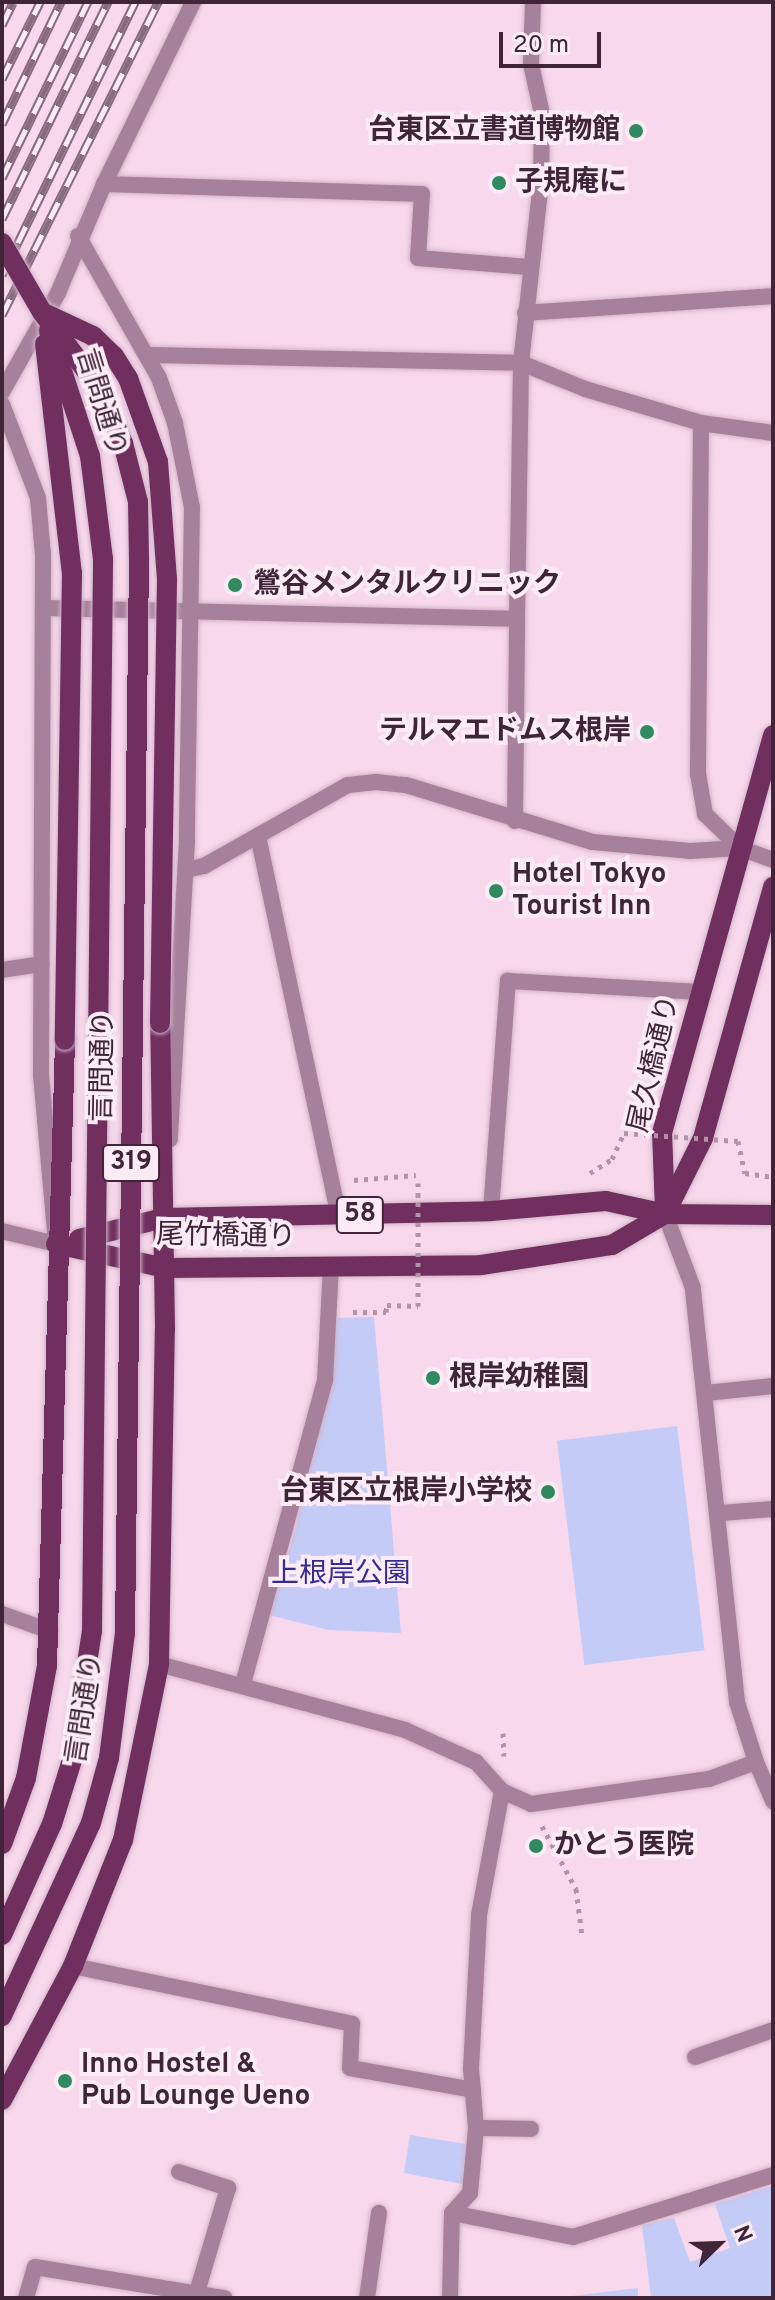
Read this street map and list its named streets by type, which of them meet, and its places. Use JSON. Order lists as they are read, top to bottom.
{
  "streets": {
    "main road": [
      "言問通り",
      "尾久橋通り",
      "319",
      "58",
      "尾竹橋通り"
    ]
  },
  "crossings": [
    ["尾久橋通り", "尾竹橋通り"]
  ],
  "parks": ["上根岸公園"],
  "places": [
    "台東区立書道博物館",
    "子規庵に",
    "鶯谷メンタルクリニック",
    "テルマエドムス根岸",
    "Hotel Tokyo Tourist Inn",
    "根岸幼稚園",
    "台東区立根岸小学校",
    "かとう医院",
    "Inno Hostel & Pub Lounge Ueno"
  ],
  "scale_bar": "20 m",
  "north": "top right"
}
